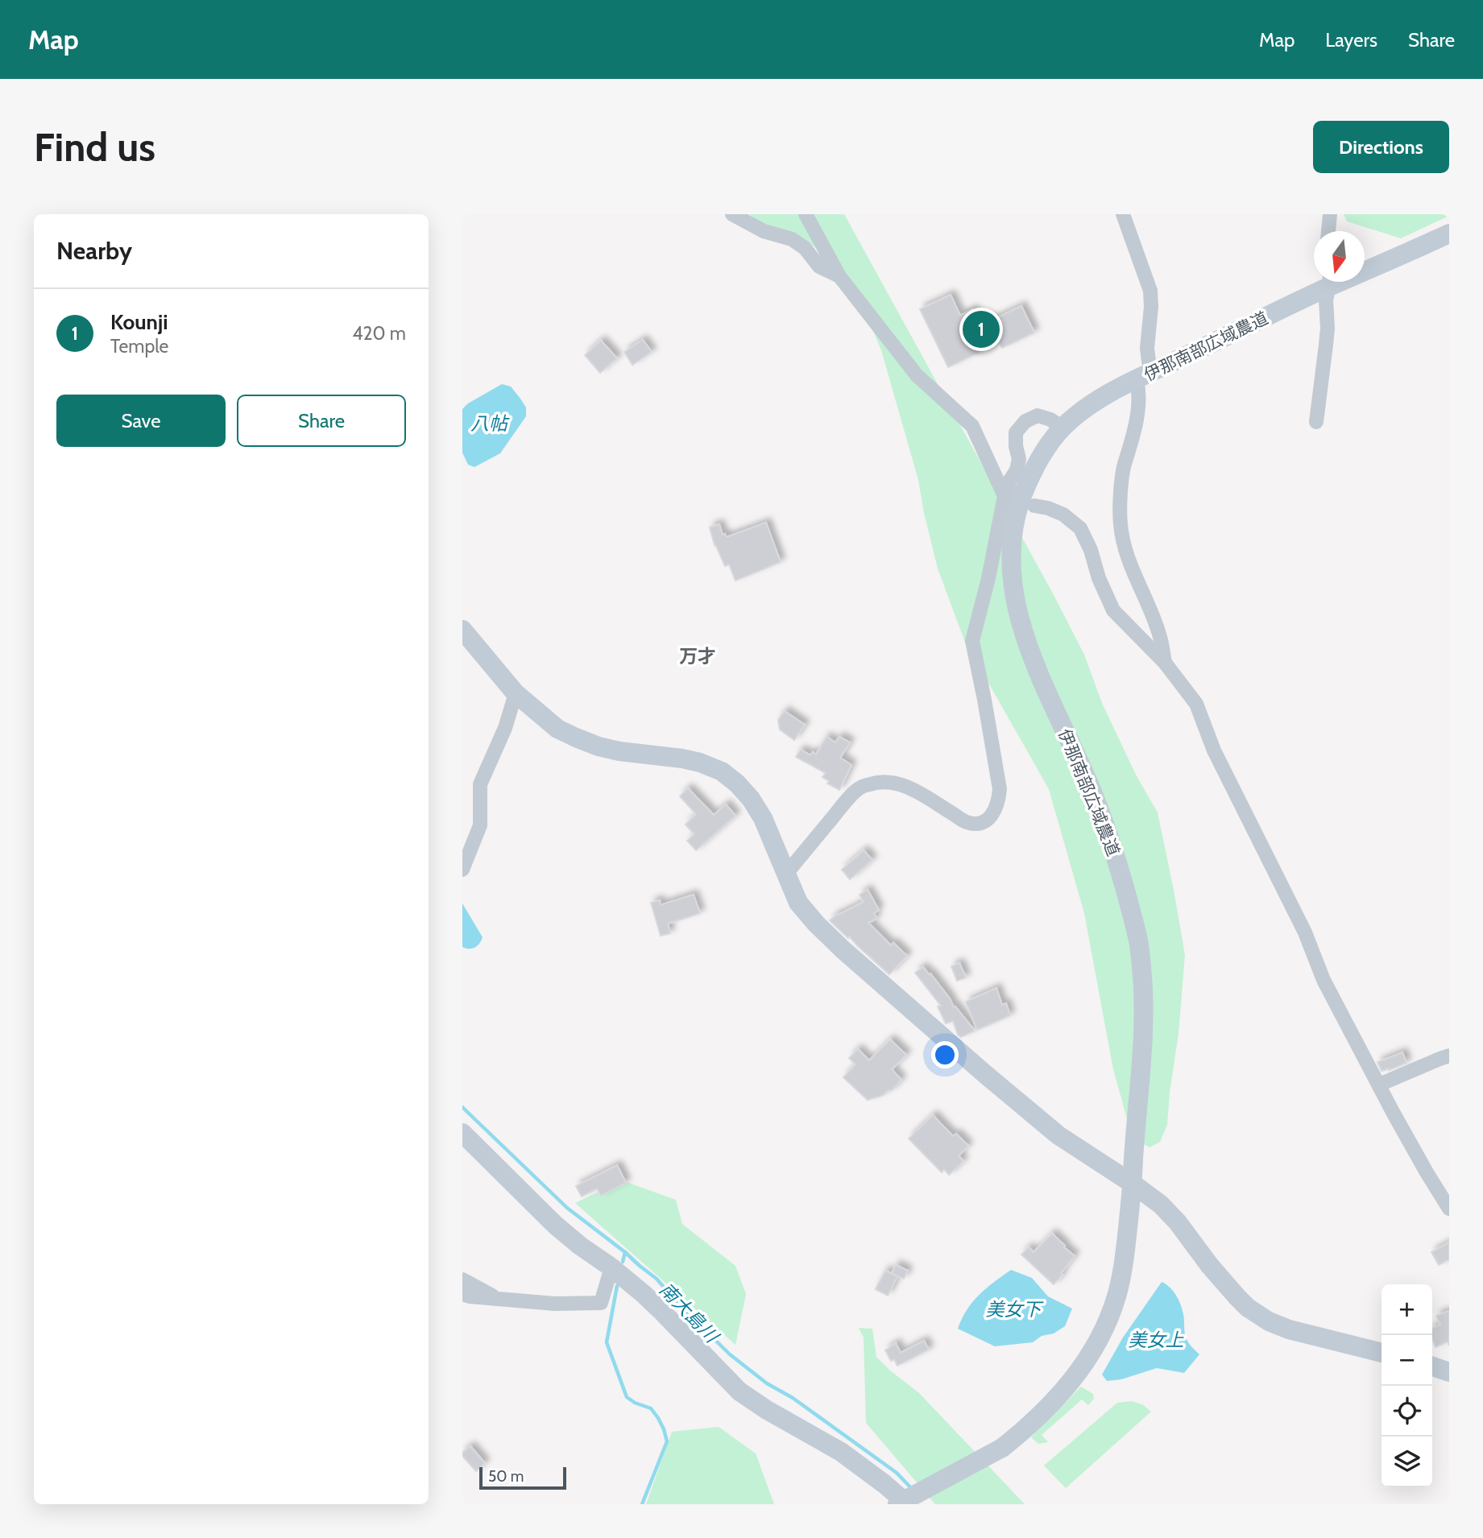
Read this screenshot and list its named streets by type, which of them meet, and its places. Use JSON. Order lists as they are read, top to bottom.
{
  "streets": {
    "street": ["伊那南部広域農道"]
  },
  "districts": ["万才"],
  "water": [
    "八帖",
    "美女下",
    "南大島川",
    "美女上"
  ],
  "scale_bar": "50 m",
  "north": "bottom",
  "page": {
    "header": "Map",
    "nav": ["Map", "Layers", "Share"],
    "buttons": [
      "Directions",
      ["Save", "Share"]
    ],
    "title": "Find us",
    "heading": "Nearby",
    "list": [
      {
        "mark": "1",
        "name": "Kounji",
        "note": "Temple",
        "value": "420 m"
      }
    ],
    "pins": "1",
    "map_buttons": ["+", "−"],
    "scale": "50 m"
  }
}
